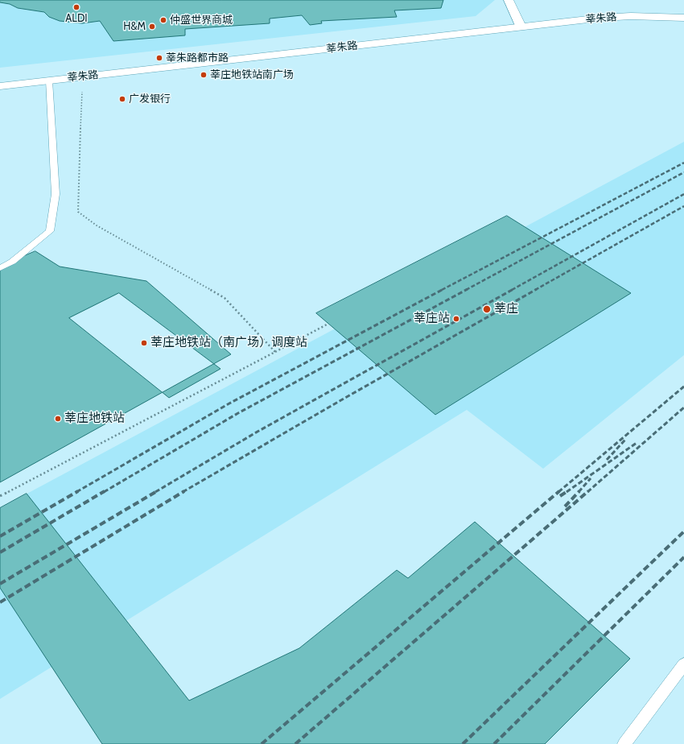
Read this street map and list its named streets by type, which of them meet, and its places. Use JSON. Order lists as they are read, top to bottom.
{
  "streets": {
    "street": ["莘朱路"]
  },
  "places": [
    "ALDI",
    "仲盛世界商城",
    "H&M",
    "莘朱路都市路",
    "莘庄地铁站南广场",
    "广发银行",
    "莘庄",
    "莘庄站",
    "莘庄地铁站（南广场）调度站",
    "莘庄地铁站"
  ]
}
